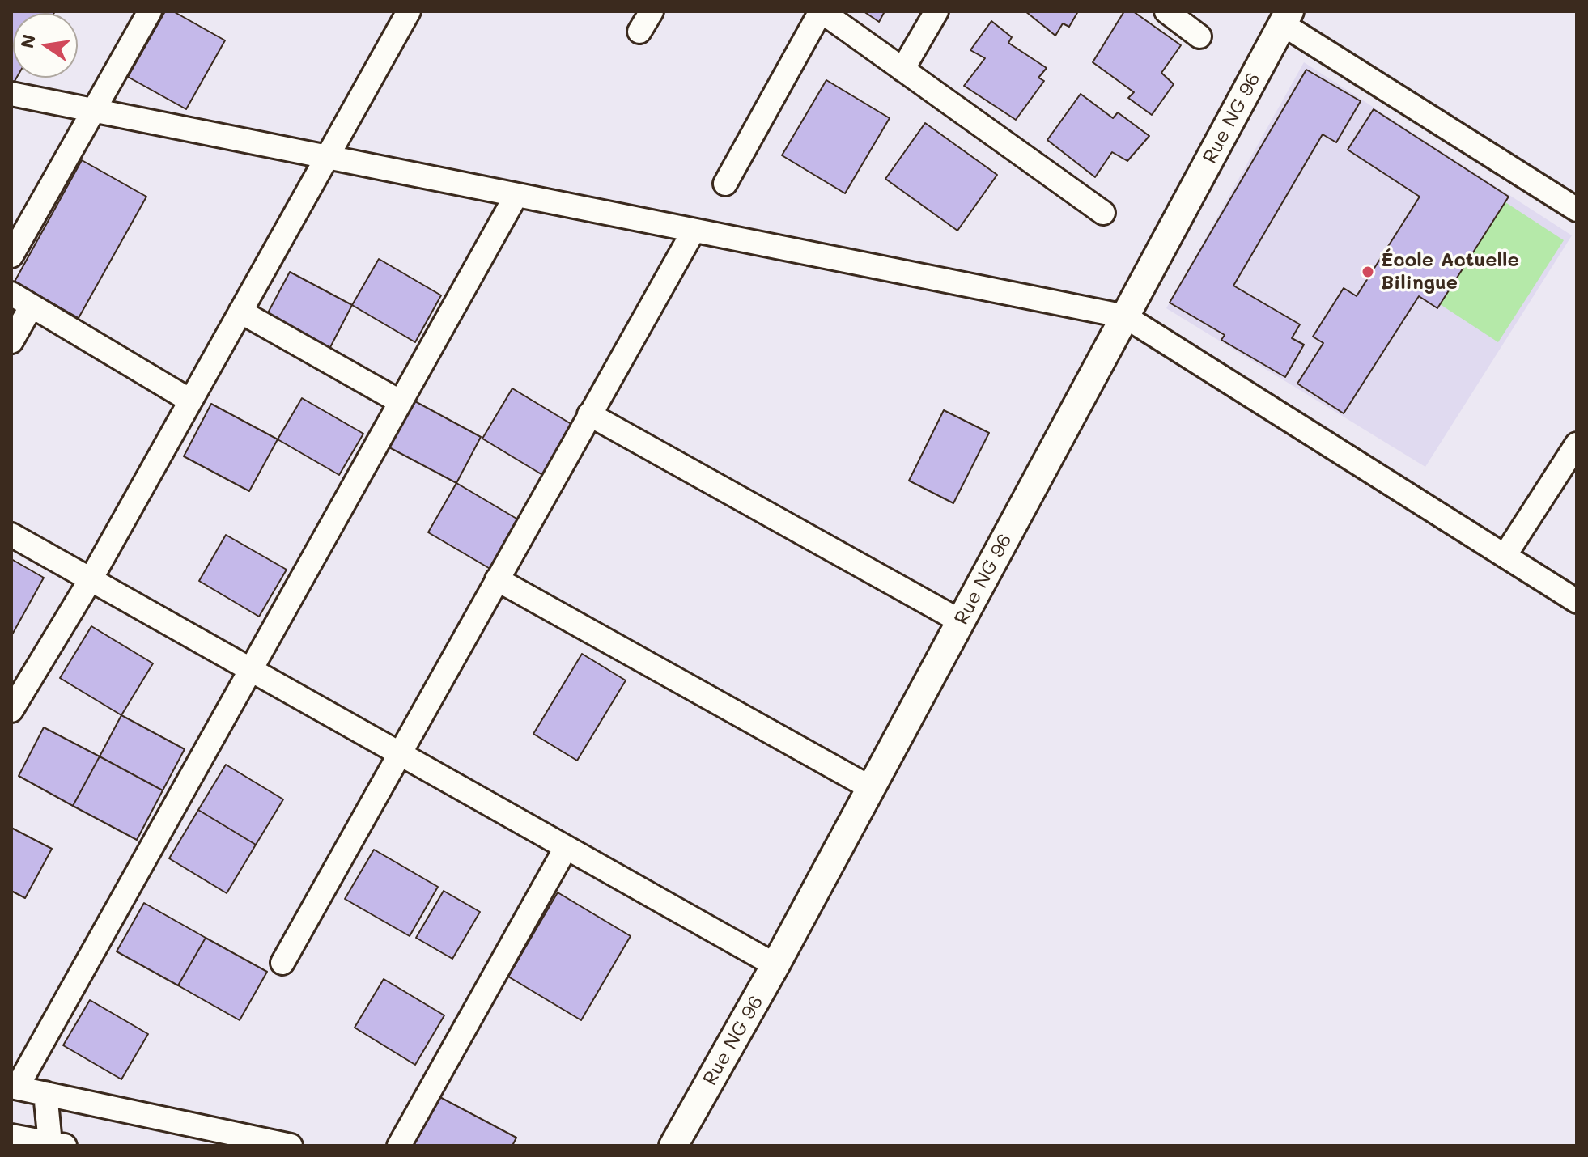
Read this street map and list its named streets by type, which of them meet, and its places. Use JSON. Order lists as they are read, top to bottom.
{
  "streets": {
    "street": ["Rue NG 96"]
  },
  "places": ["École Actuelle Bilingue"],
  "north": "left"
}
